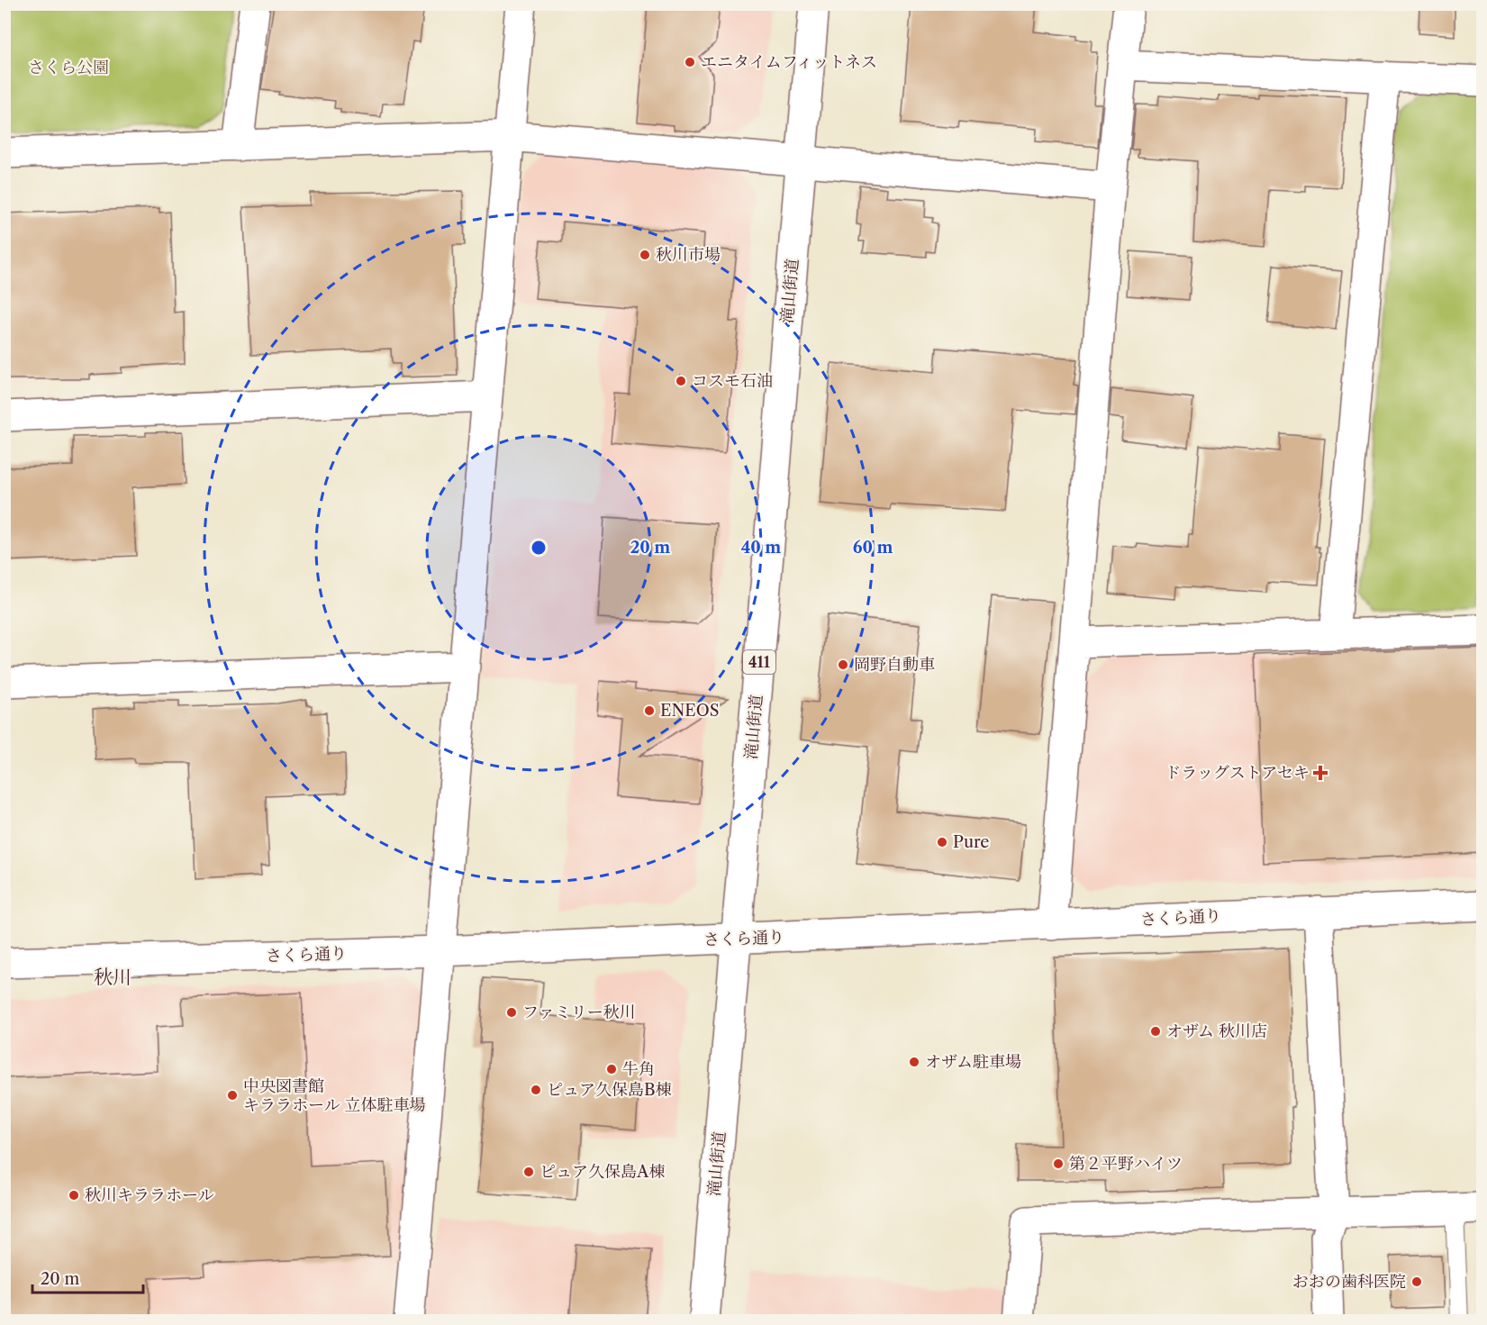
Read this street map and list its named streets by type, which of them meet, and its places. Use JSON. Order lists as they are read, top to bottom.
{
  "streets": {
    "main road": ["滝山街道", "411", "さくら通り"]
  },
  "crossings": [
    ["滝山街道", "さくら通り"]
  ],
  "districts": ["秋川"],
  "parks": ["さくら公園"],
  "places": {
    "other": [
      "エニタイムフィットネス",
      "秋川市場",
      "コスモ石油",
      "岡野自動車",
      "ENEOS",
      "Pure",
      "ファミリー秋川",
      "オザム 秋川店",
      "オザム駐車場",
      "牛角",
      "ピュア久保島B棟",
      "中央図書館 キララホール 立体駐車場",
      "第２平野ハイツ",
      "ピュア久保島A棟",
      "秋川キララホール",
      "おおの歯科医院"
    ],
    "health": ["ドラッグストアセキ"]
  },
  "scale_bar": "20 m",
  "rings": ["20 m", "40 m", "60 m"]
}
